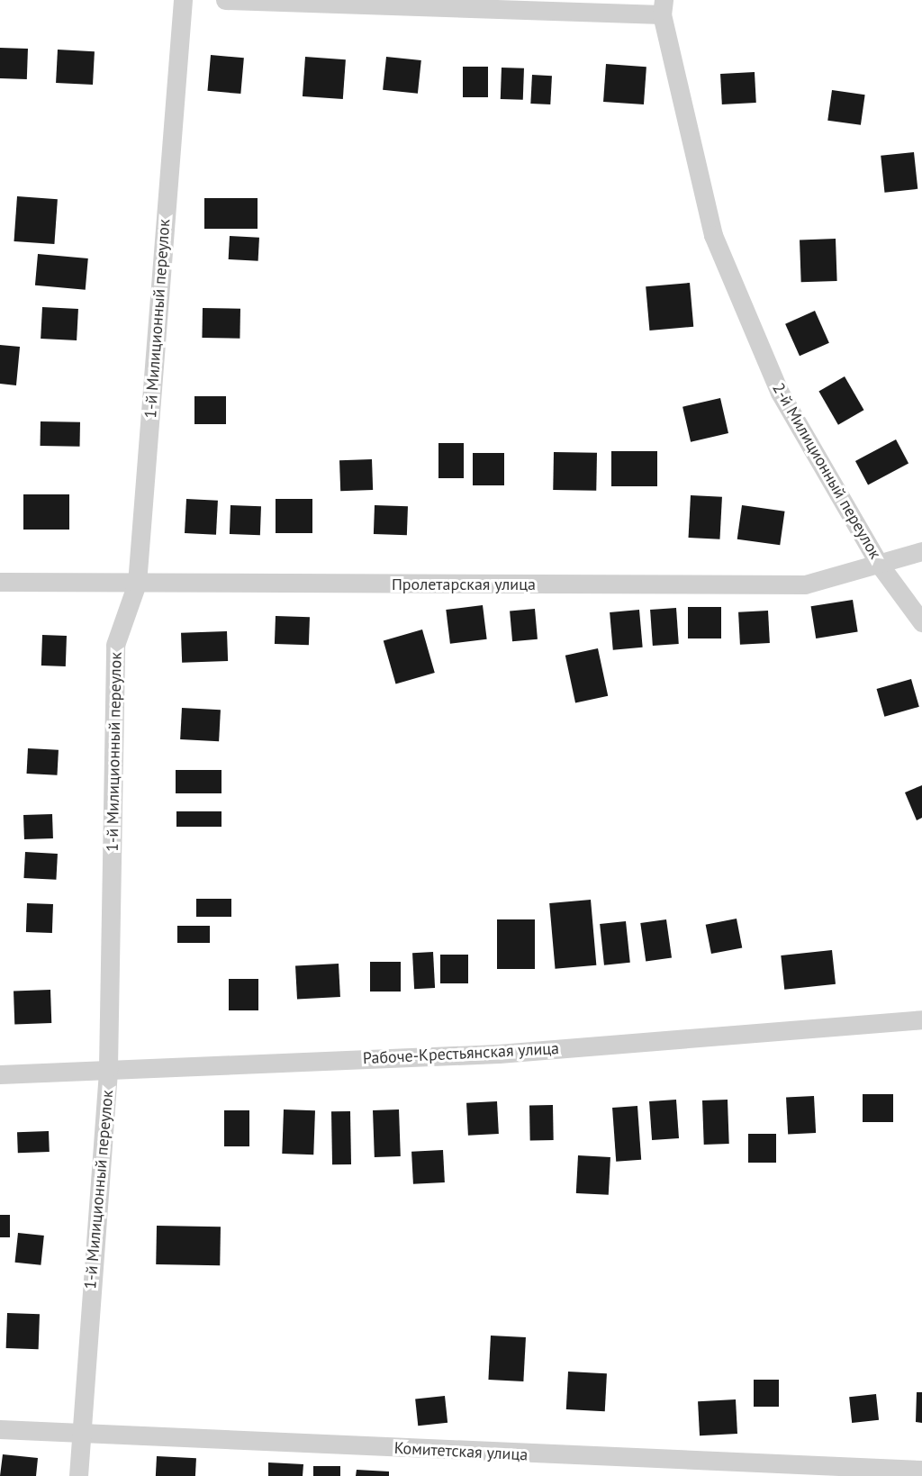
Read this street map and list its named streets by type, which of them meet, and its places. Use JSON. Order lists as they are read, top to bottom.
{
  "streets": {
    "street": [
      "1-й Милиционный переулок",
      "2-й Милиционный переулок",
      "Пролетарская улица",
      "Рабоче-Крестьянская улица",
      "Комитетская улица"
    ]
  },
  "crossings": [
    ["1-й Милиционный переулок", "Пролетарская улица"],
    ["1-й Милиционный переулок", "Рабоче-Крестьянская улица"],
    ["1-й Милиционный переулок", "Комитетская улица"],
    ["2-й Милиционный переулок", "Пролетарская улица"]
  ]
}
